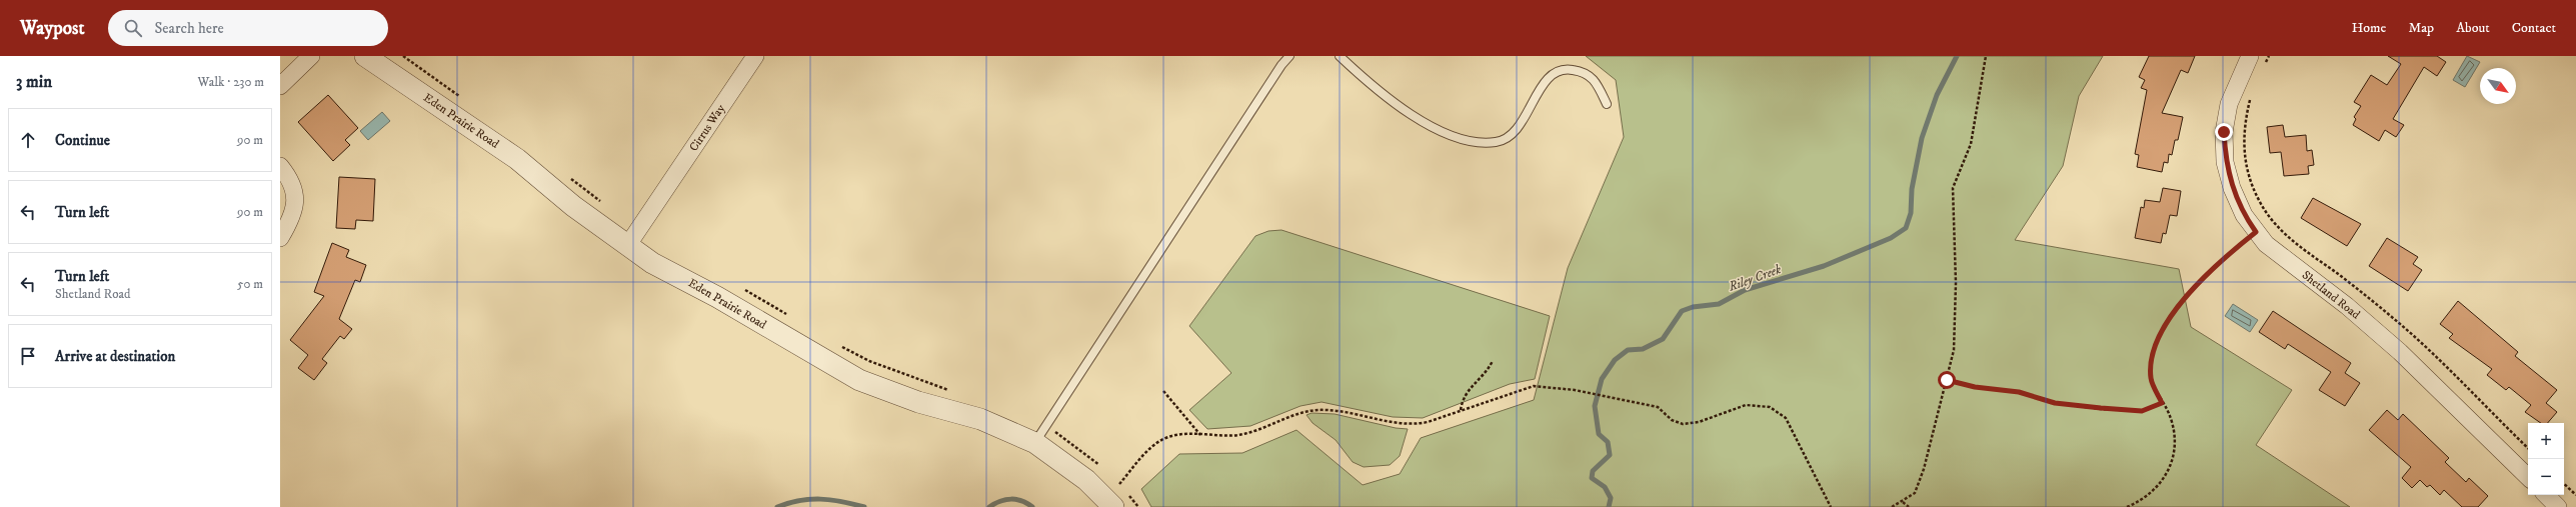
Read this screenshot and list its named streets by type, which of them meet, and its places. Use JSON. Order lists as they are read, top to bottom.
{
  "streets": {
    "street": ["Eden Prairie Road", "Cirrus Way", "Shetland Road"]
  },
  "crossings": [
    ["Eden Prairie Road", "Cirrus Way"]
  ],
  "water": ["Riley Creek"],
  "north": "bottom right",
  "page": {
    "header": "Waypost",
    "search": "Search here",
    "nav": [
      "Home",
      "Map",
      "About",
      "Contact"
    ],
    "heading": ["3 min", "Walk · 230 m"],
    "list": [
      ["Continue", "90 m"],
      ["Turn left", "90 m"],
      ["Turn left", "Shetland Road", "50 m"],
      "Arrive at destination"
    ],
    "map_buttons": ["+", "−"]
  }
}
